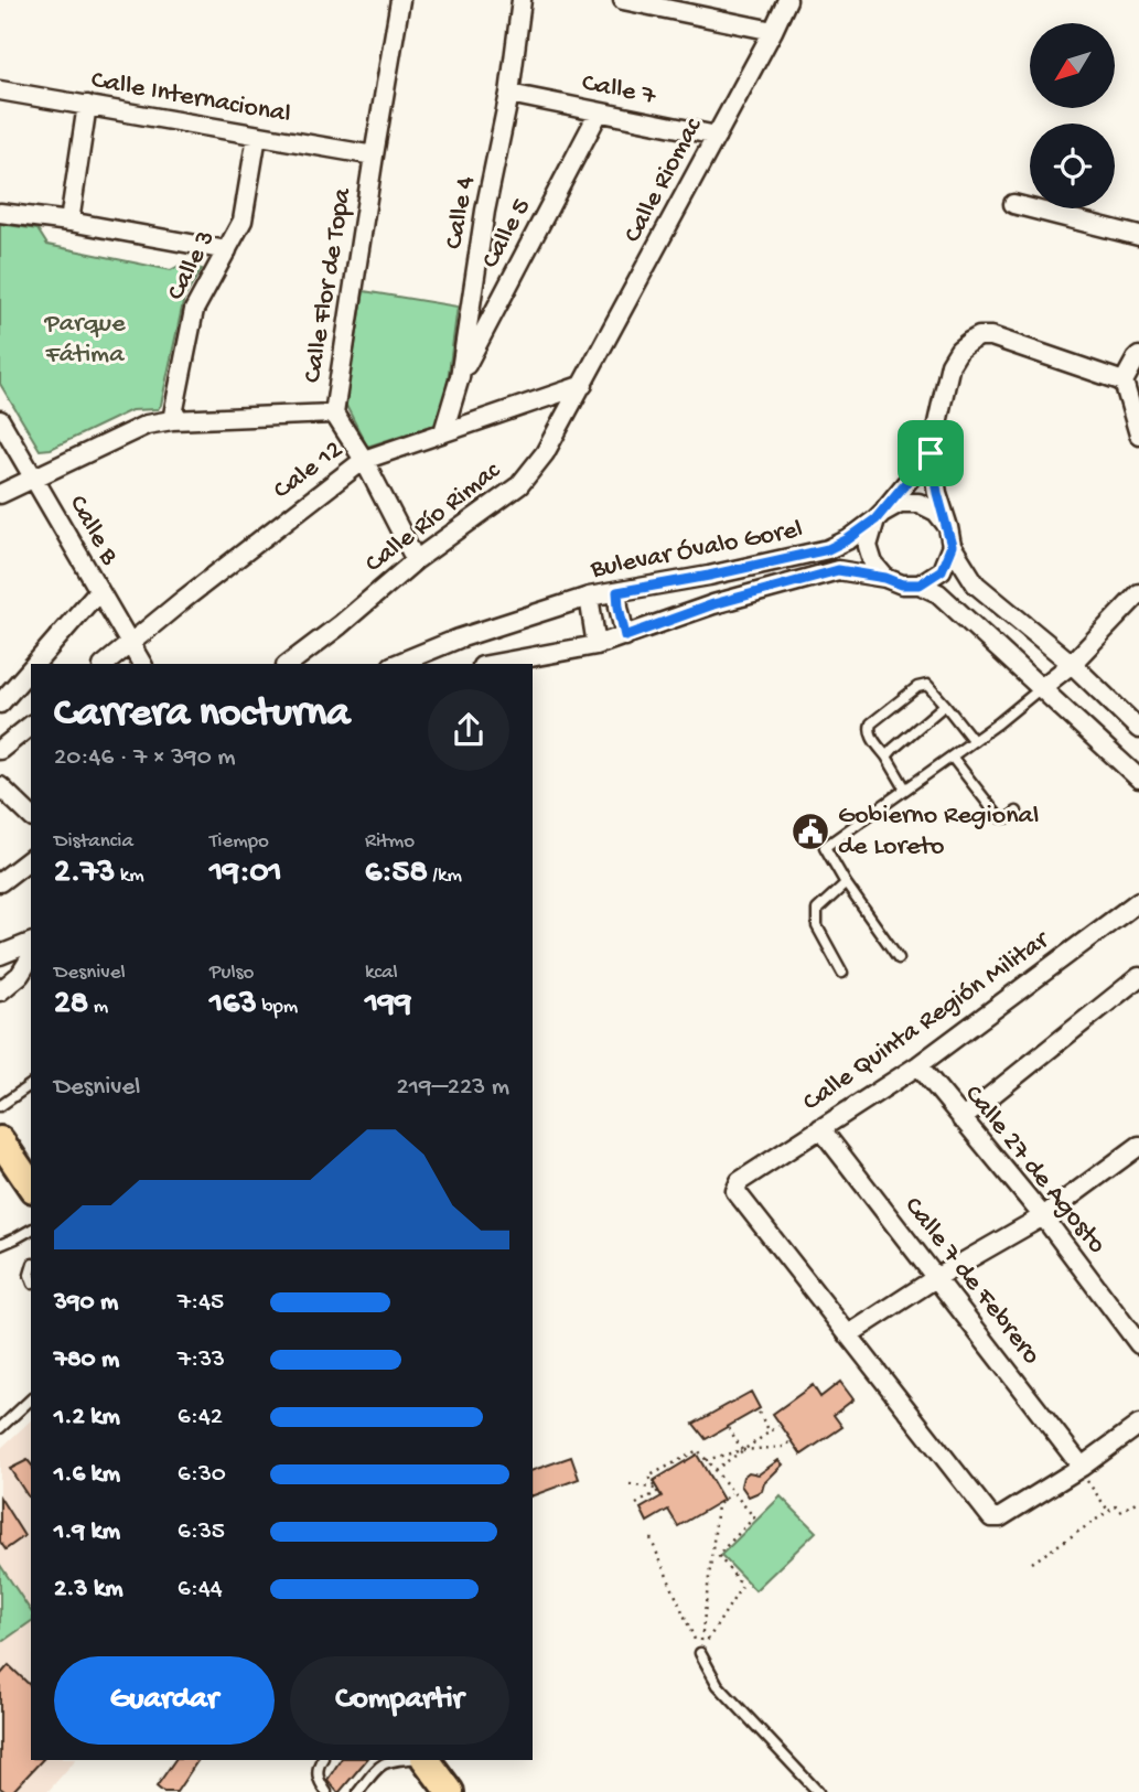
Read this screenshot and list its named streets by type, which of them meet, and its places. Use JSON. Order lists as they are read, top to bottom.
{
  "streets": {
    "street": [
      "Calle 7",
      "Calle Internacional",
      "Calle Riomac",
      "Calle 4",
      "Calle 5",
      "Calle 3",
      "Calle Flor de Topa",
      "Cale 12",
      "Calle Río Rimac",
      "Calle B",
      "Bulevar Óvalo Gorel",
      "Calle Quinta Región Militar",
      "Calle 27 de Agosto",
      "Calle 7 de Febrero"
    ]
  },
  "crossings": [
    ["Calle 7", "Calle Riomac"],
    ["Calle 7", "Calle 4"],
    ["Calle 7", "Calle 5"],
    ["Calle Internacional", "Calle 3"],
    ["Calle Internacional", "Calle Flor de Topa"],
    ["Calle Riomac", "Cale 12"],
    ["Calle Riomac", "Calle Río Rimac"],
    ["Calle 4", "Calle 5"],
    ["Calle 4", "Cale 12"],
    ["Calle Flor de Topa", "Cale 12"],
    ["Calle Flor de Topa", "Calle Río Rimac"],
    ["Cale 12", "Calle Río Rimac"],
    ["Cale 12", "Calle B"],
    ["Calle Quinta Región Militar", "Calle 27 de Agosto"],
    ["Calle Quinta Región Militar", "Calle 7 de Febrero"]
  ],
  "parks": ["Parque Fátima"],
  "places": {
    "public building": ["Gobierno Regional de Loreto"]
  },
  "north": "bottom left",
  "page": {
    "heading": ["Carrera nocturna", "20:46 · 7 × 390 m"],
    "stats": [
      ["Distancia", "2.73 km"],
      ["Tiempo", "19:01"],
      ["Ritmo", "6:58 /km"],
      ["Desnivel", "28 m"],
      ["Pulso", "163 bpm"],
      ["kcal", "199"]
    ],
    "chart": ["Desnivel", "219–223 m"],
    "list": [
      {
        "name": "390 m",
        "note": "7:45"
      },
      {
        "name": "780 m",
        "note": "7:33"
      },
      {
        "name": "1.2 km",
        "note": "6:42"
      },
      {
        "name": "1.6 km",
        "note": "6:30"
      },
      {
        "name": "1.9 km",
        "note": "6:35"
      },
      {
        "name": "2.3 km",
        "note": "6:44"
      }
    ],
    "buttons": ["Guardar", "Compartir"]
  }
}
